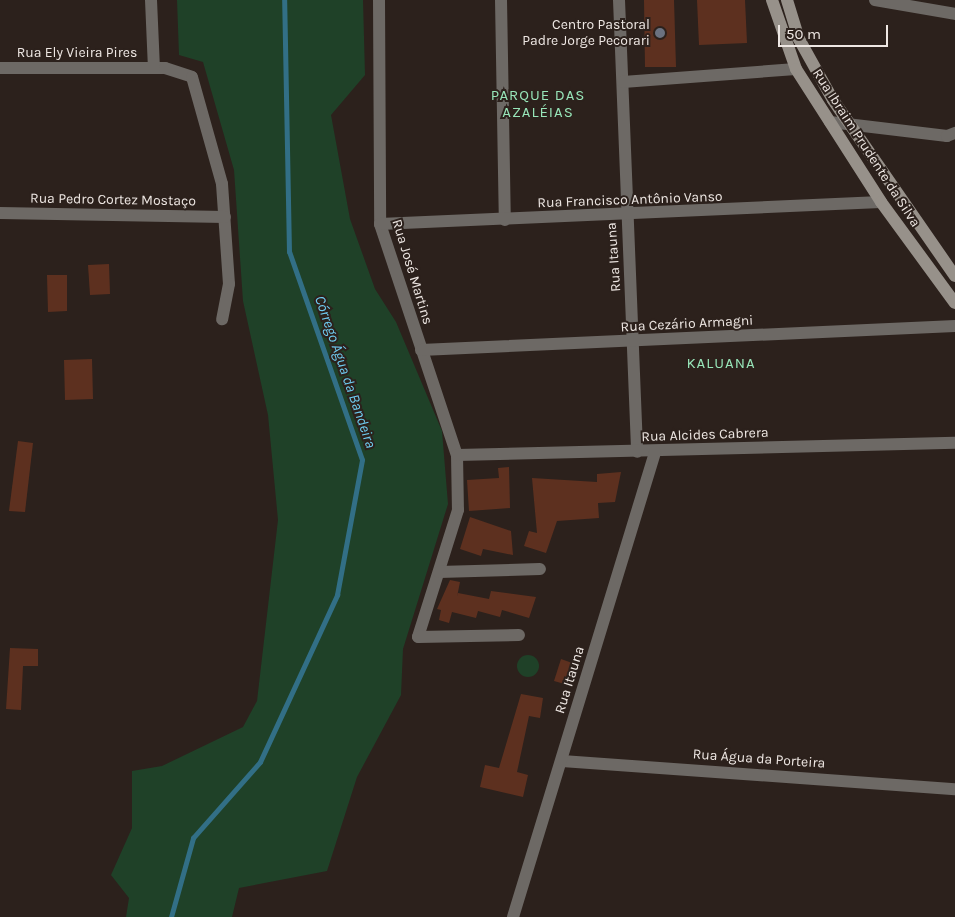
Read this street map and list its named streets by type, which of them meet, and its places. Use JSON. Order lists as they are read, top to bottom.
{
  "streets": {
    "street": [
      "Rua Ely Vieira Pires",
      "Rua Ibraim Prudente da Silva",
      "Rua Pedro Cortez Mostaço",
      "Rua Francisco Antônio Vanso",
      "Rua Itauna",
      "Rua José Martins",
      "Rua Cezário Armagni",
      "Rua Alcides Cabrera",
      "Rua Água da Porteira"
    ]
  },
  "crossings": [
    ["Rua Ely Vieira Pires", "Rua Pedro Cortez Mostaço"],
    ["Rua Ibraim Prudente da Silva", "Rua Francisco Antônio Vanso"],
    ["Rua Francisco Antônio Vanso", "Rua Itauna"],
    ["Rua Francisco Antônio Vanso", "Rua José Martins"],
    ["Rua Itauna", "Rua Cezário Armagni"],
    ["Rua Itauna", "Rua Alcides Cabrera"],
    ["Rua Itauna", "Rua Água da Porteira"],
    ["Rua José Martins", "Rua Cezário Armagni"],
    ["Rua José Martins", "Rua Alcides Cabrera"]
  ],
  "districts": ["PARQUE DAS AZALÉIAS", "KALUANA"],
  "water": ["Córrego Água da Bandeira"],
  "places": ["Centro Pastoral Padre Jorge Pecorari"],
  "scale_bar": "50 m"
}
